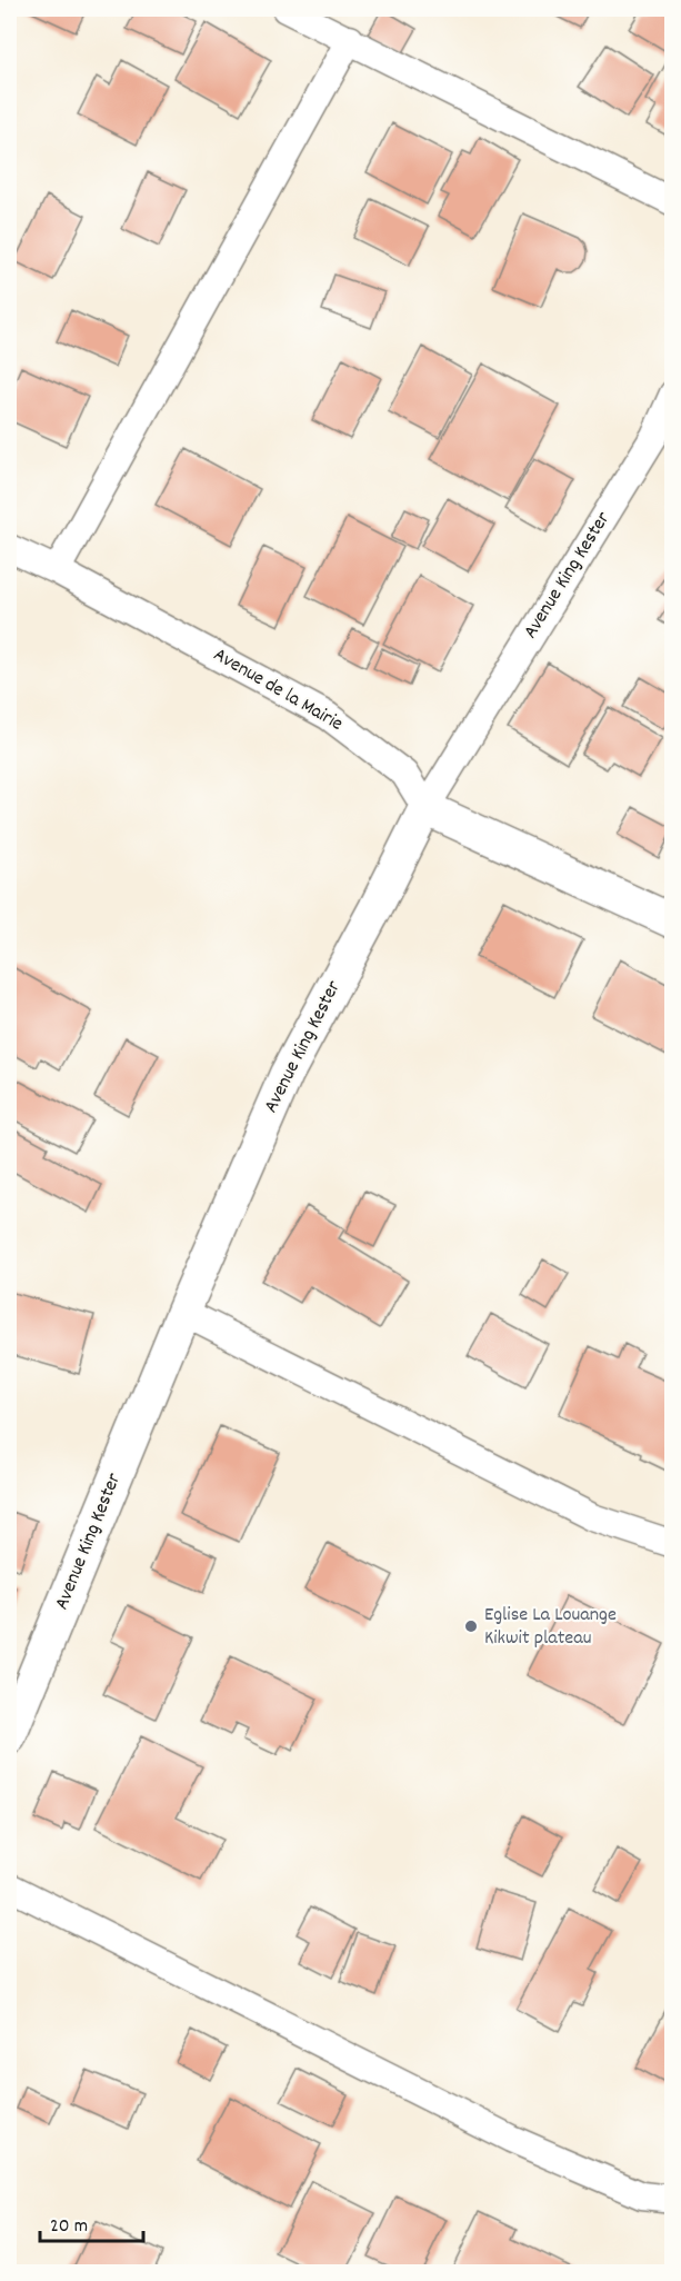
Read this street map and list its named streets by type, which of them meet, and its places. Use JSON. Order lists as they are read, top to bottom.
{
  "streets": {
    "street": ["Avenue King Kester", "Avenue de la Mairie"]
  },
  "crossings": [
    ["Avenue King Kester", "Avenue de la Mairie"]
  ],
  "places": ["Eglise La Louange Kikwit plateau"],
  "scale_bar": "20 m"
}
